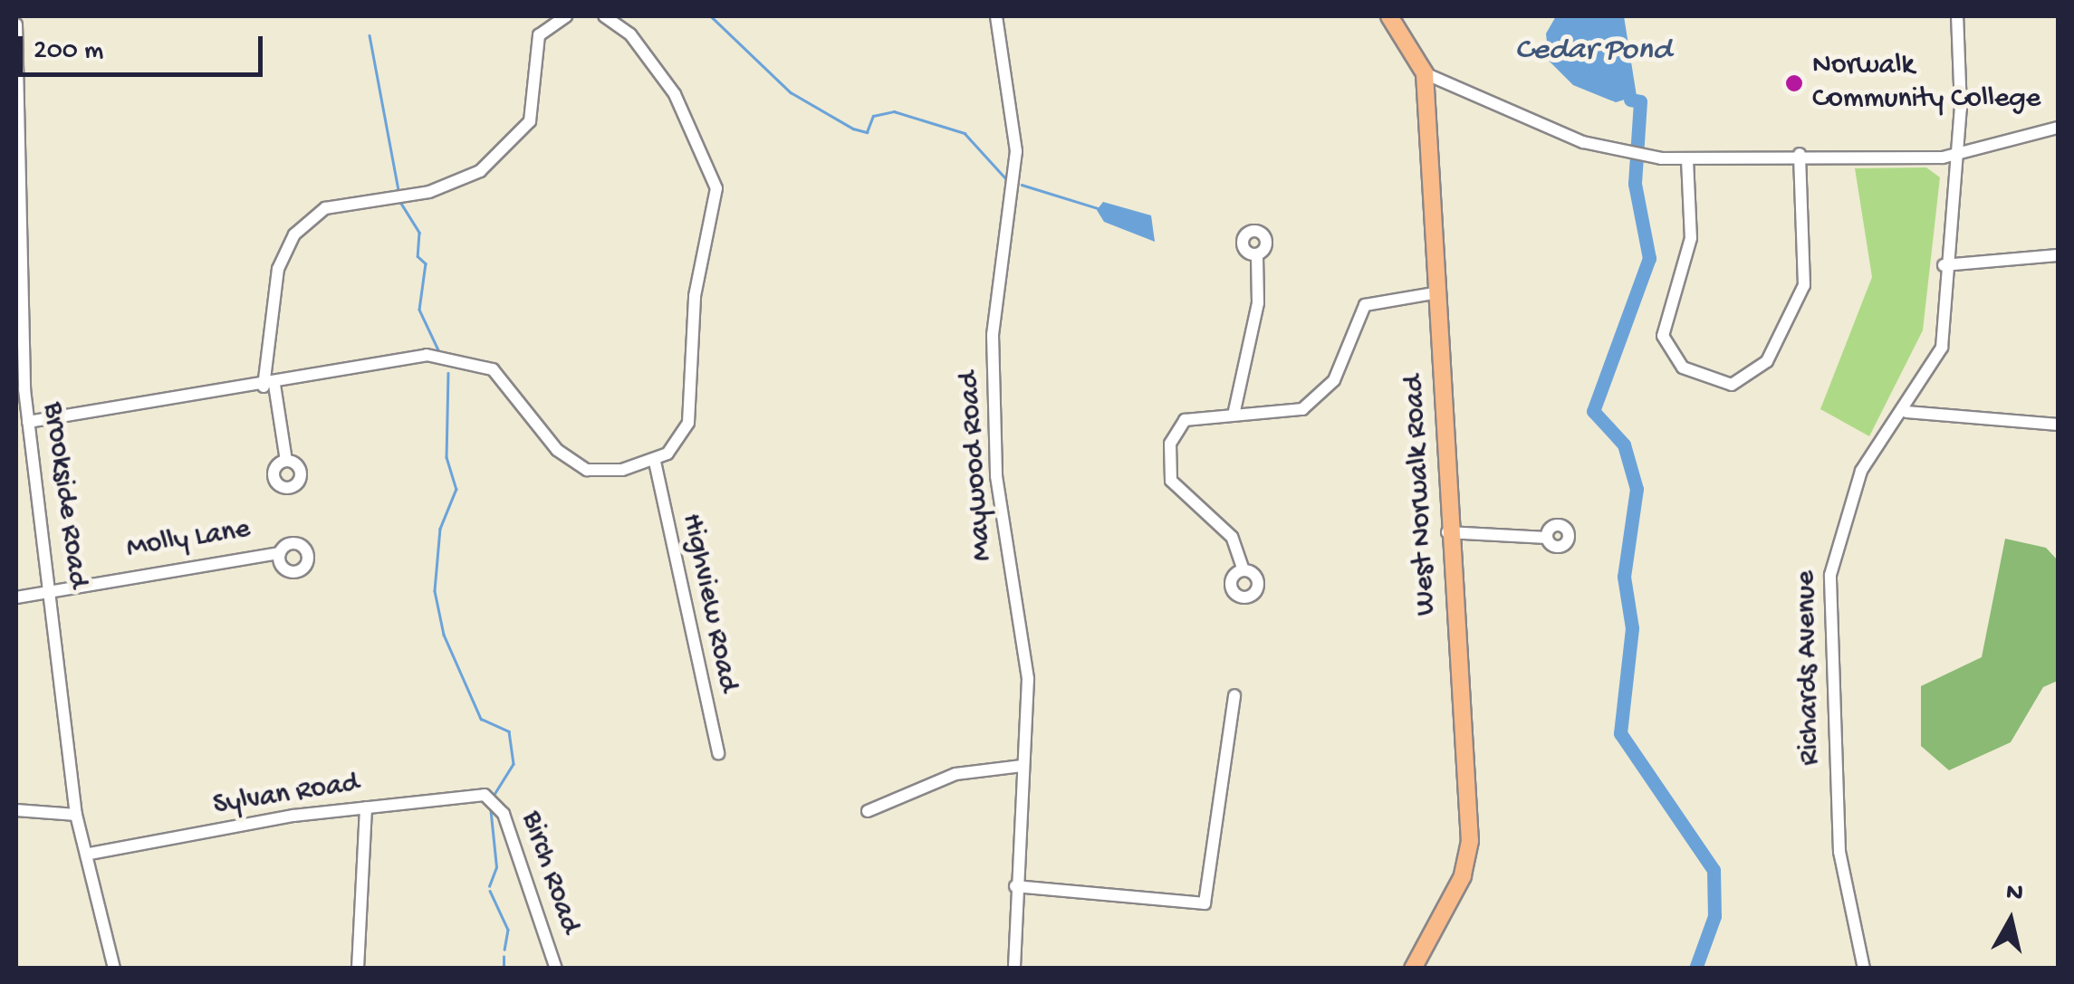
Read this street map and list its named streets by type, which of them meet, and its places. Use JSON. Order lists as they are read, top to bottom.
{
  "streets": {
    "main road": ["West Norwalk Road"],
    "street": [
      "Maywood Road",
      "Brookside Road",
      "Molly Lane",
      "Highview Road",
      "Richards Avenue",
      "Sylvan Road",
      "Birch Road"
    ]
  },
  "crossings": [
    ["Brookside Road", "Molly Lane"],
    ["Brookside Road", "Sylvan Road"],
    ["Sylvan Road", "Birch Road"]
  ],
  "water": ["Cedar Pond"],
  "places": ["Norwalk Community College"],
  "scale_bar": "200 m",
  "north": "top"
}
